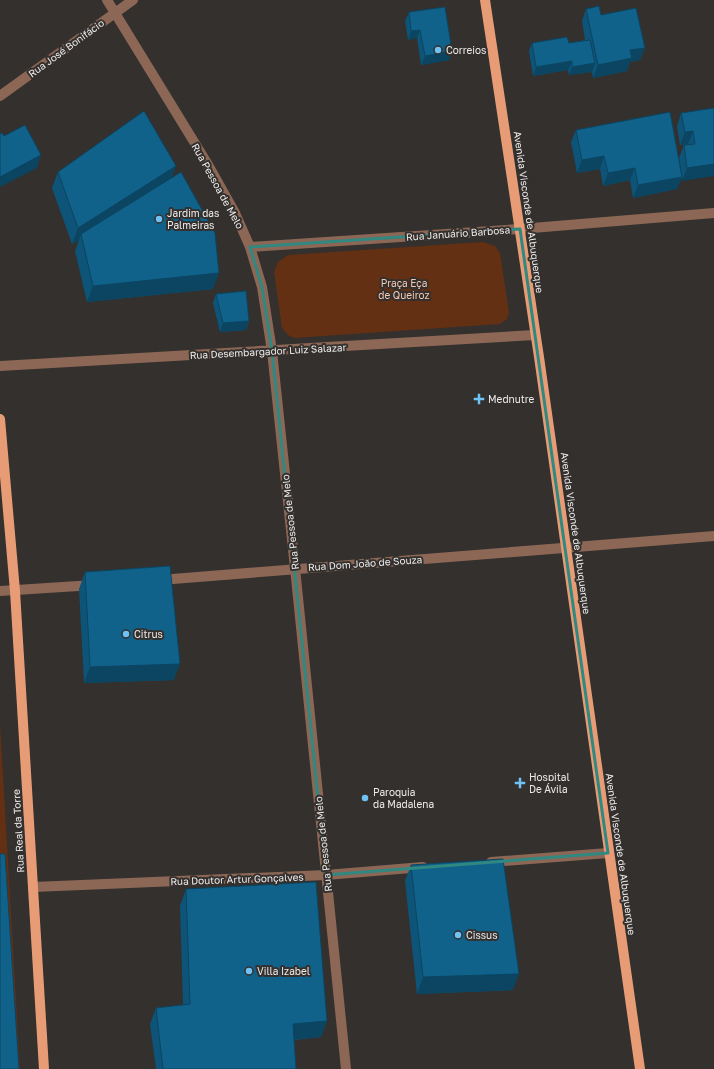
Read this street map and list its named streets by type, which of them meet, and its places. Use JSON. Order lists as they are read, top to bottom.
{
  "streets": {
    "main road": ["Avenida Visconde de Albuquerque", "Rua Real da Torre"],
    "street": [
      "Rua José Bonifácio",
      "Rua Pessoa de Melo",
      "Rua Januário Barbosa",
      "Rua Desembargador Luiz Salazar",
      "Rua Dom João de Souza",
      "Rua Doutor Artur Gonçalves"
    ]
  },
  "crossings": [
    ["Rua José Bonifácio", "Rua Pessoa de Melo"],
    ["Rua Pessoa de Melo", "Rua Januário Barbosa"],
    ["Rua Pessoa de Melo", "Rua Desembargador Luiz Salazar"],
    ["Rua Pessoa de Melo", "Rua Dom João de Souza"],
    ["Rua Pessoa de Melo", "Rua Doutor Artur Gonçalves"],
    ["Avenida Visconde de Albuquerque", "Rua Januário Barbosa"],
    ["Avenida Visconde de Albuquerque", "Rua Desembargador Luiz Salazar"],
    ["Avenida Visconde de Albuquerque", "Rua Dom João de Souza"],
    ["Rua Real da Torre", "Rua Doutor Artur Gonçalves"]
  ],
  "parks": ["Praça Eça de Queiroz"],
  "places": {
    "other": [
      "Correios",
      "Jardim das Palmeiras",
      "Citrus",
      "Paroquia da Madalena",
      "Cissus",
      "Villa Izabel"
    ],
    "health": ["Mednutre", "Hospital De Ávila"]
  }
}
